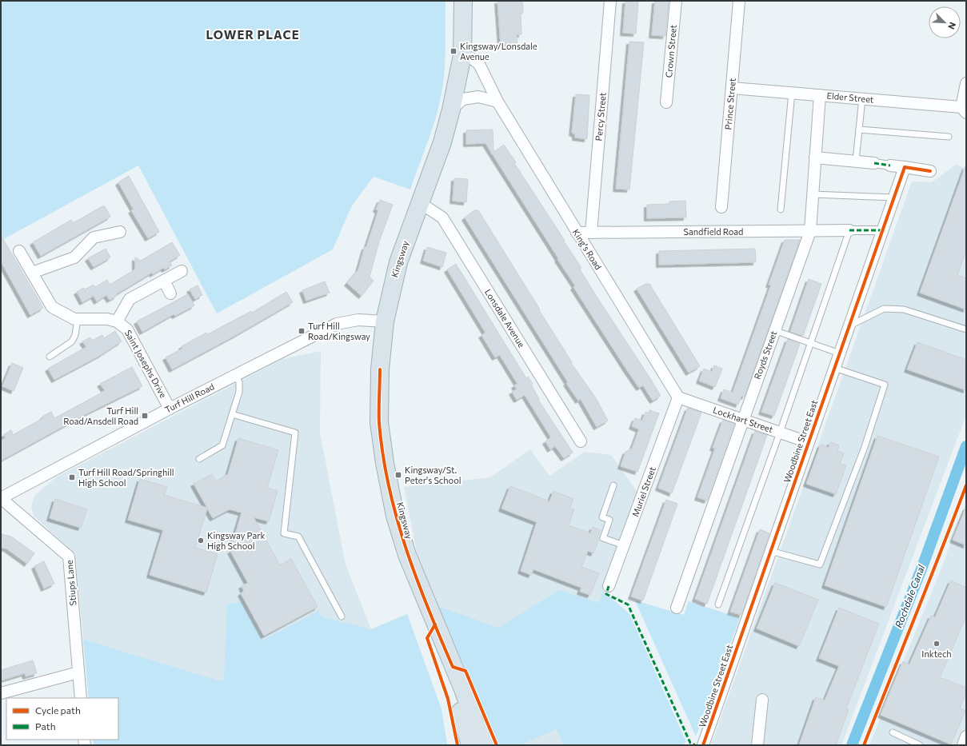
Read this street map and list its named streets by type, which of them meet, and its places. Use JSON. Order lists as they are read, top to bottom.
{
  "streets": {
    "highway": ["Kingsway"],
    "street": [
      "Crown Street",
      "Elder Street",
      "Prince Street",
      "Percy Street",
      "Sandfield Road",
      "King's Road",
      "Lonsdale Avenue",
      "Royds Street",
      "Saint Josephs Drive",
      "Turf Hill Road",
      "Lockhart Street",
      "Woodbine Street East",
      "Muriel Street",
      "Stiups Lane"
    ]
  },
  "crossings": [
    ["Elder Street", "Prince Street"],
    ["Elder Street", "Royds Street"],
    ["Percy Street", "Sandfield Road"],
    ["Sandfield Road", "King's Road"],
    ["Sandfield Road", "Royds Street"],
    ["King's Road", "Kingsway"],
    ["King's Road", "Lockhart Street"],
    ["King's Road", "Muriel Street"],
    ["Kingsway", "Lonsdale Avenue"],
    ["Kingsway", "Turf Hill Road"],
    ["Royds Street", "Lockhart Street"],
    ["Saint Josephs Drive", "Turf Hill Road"],
    ["Turf Hill Road", "Stiups Lane"],
    ["Lockhart Street", "Woodbine Street East"],
    ["Lockhart Street", "Muriel Street"]
  ],
  "districts": ["LOWER PLACE"],
  "water": ["Rochdale Canal"],
  "places": {
    "transit": [
      "Kingsway/Lonsdale Avenue",
      "Turf Hill Road/Kingsway",
      "Turf Hill Road/Ansdell Road",
      "Kingsway/St. Peter's School",
      "Turf Hill Road/Springhill High School"
    ],
    "other": ["Kingsway Park High School", "Inktech"]
  },
  "legend": ["Cycle path", "Path"],
  "north": "bottom right"
}
